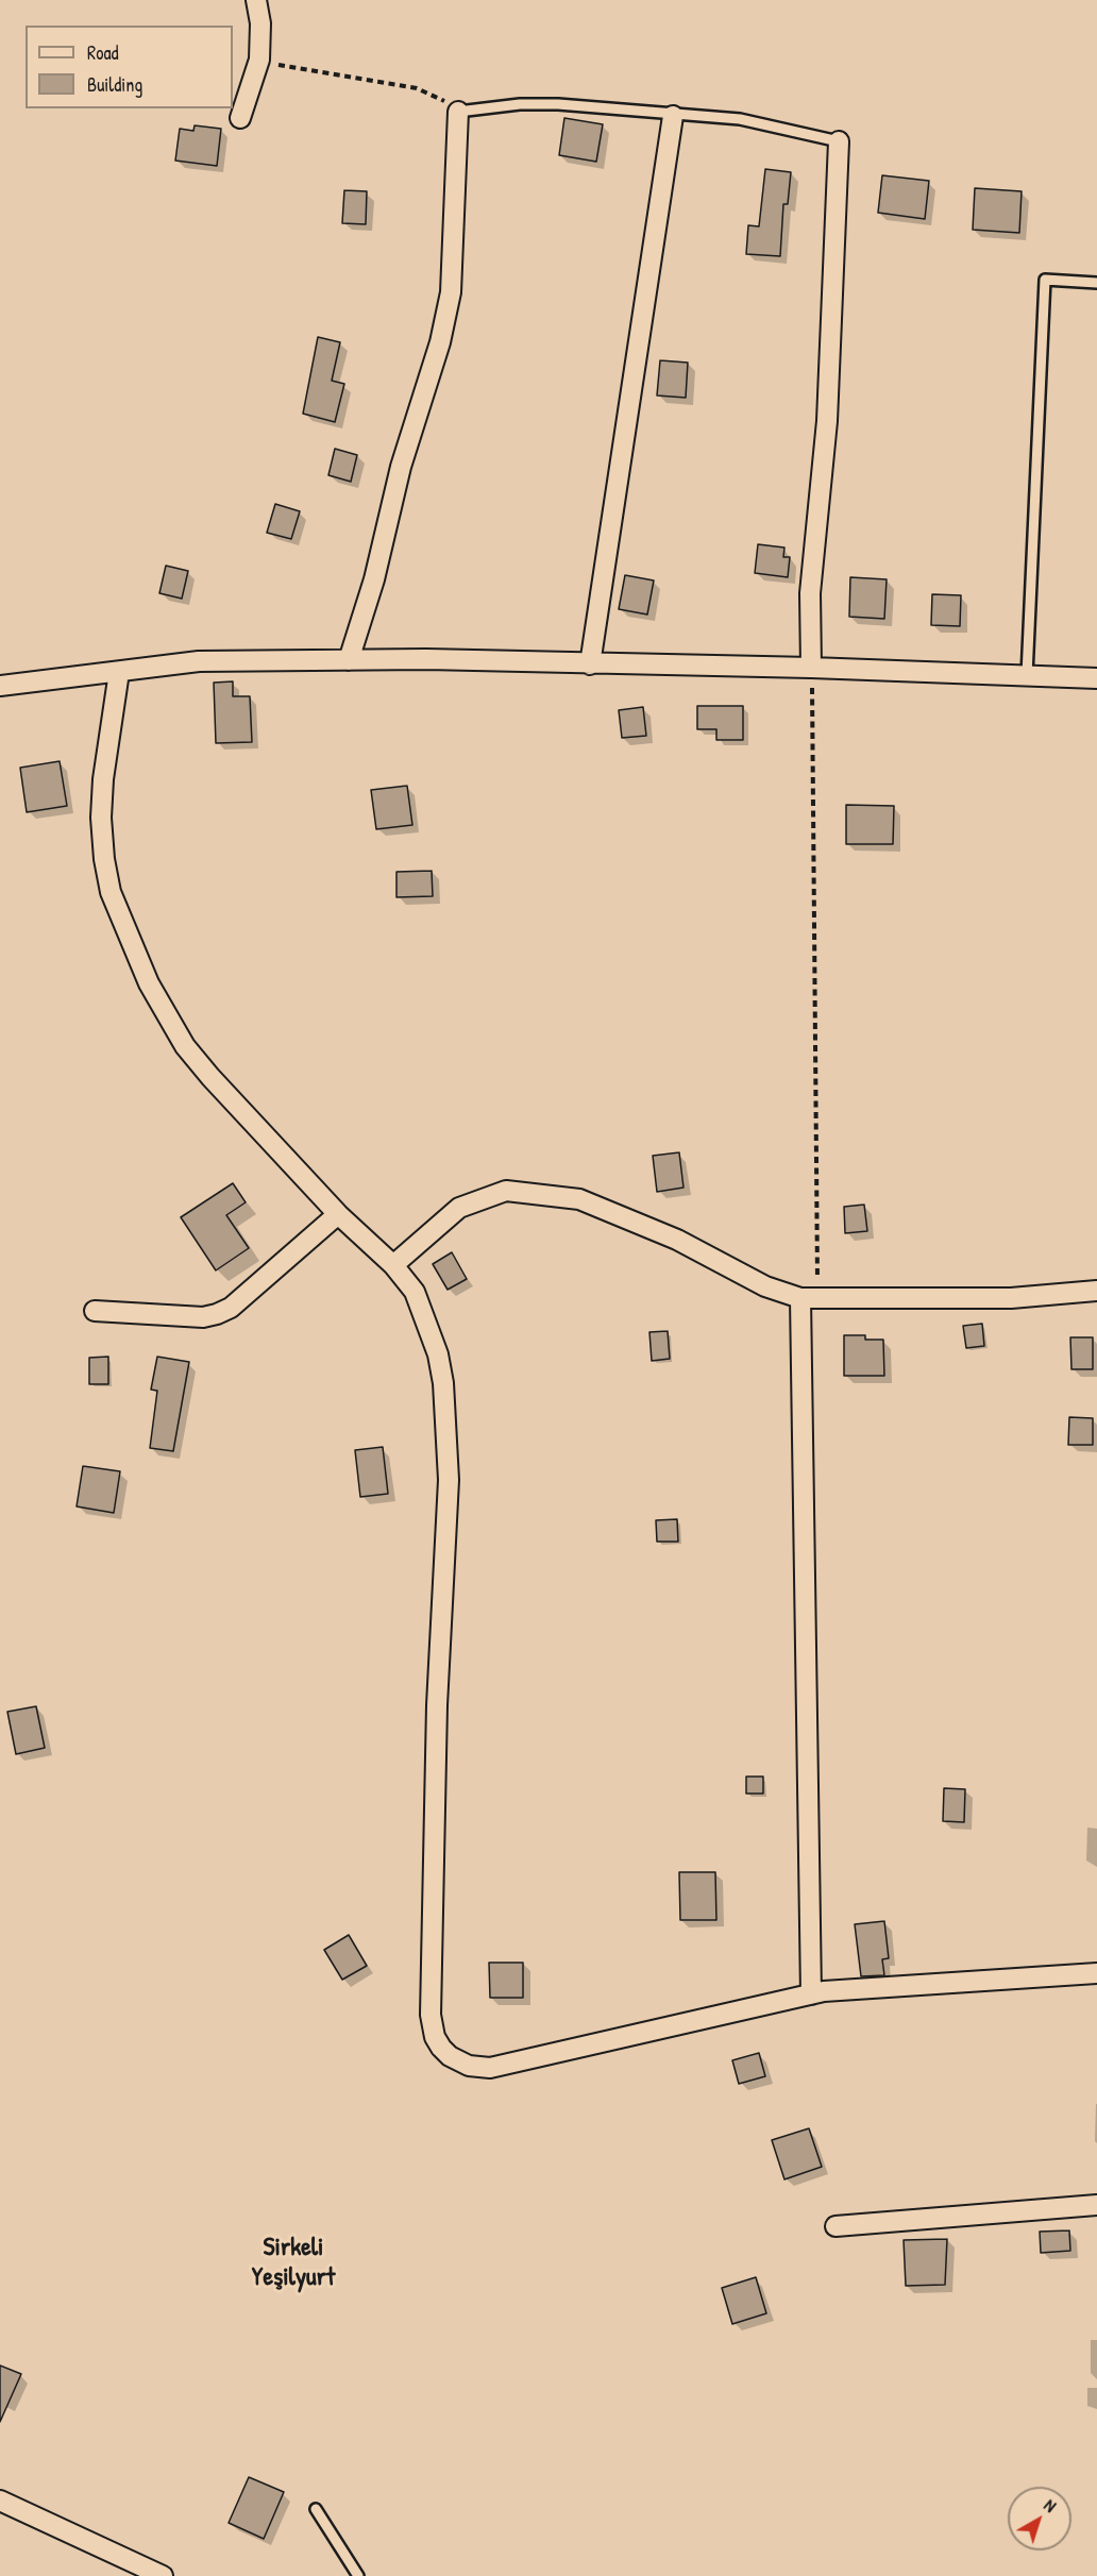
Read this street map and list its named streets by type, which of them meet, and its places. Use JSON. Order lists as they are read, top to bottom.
{
  "districts": ["Sirkeli Yeşilyurt"],
  "legend": ["Road", "Building"],
  "north": "top right"
}
